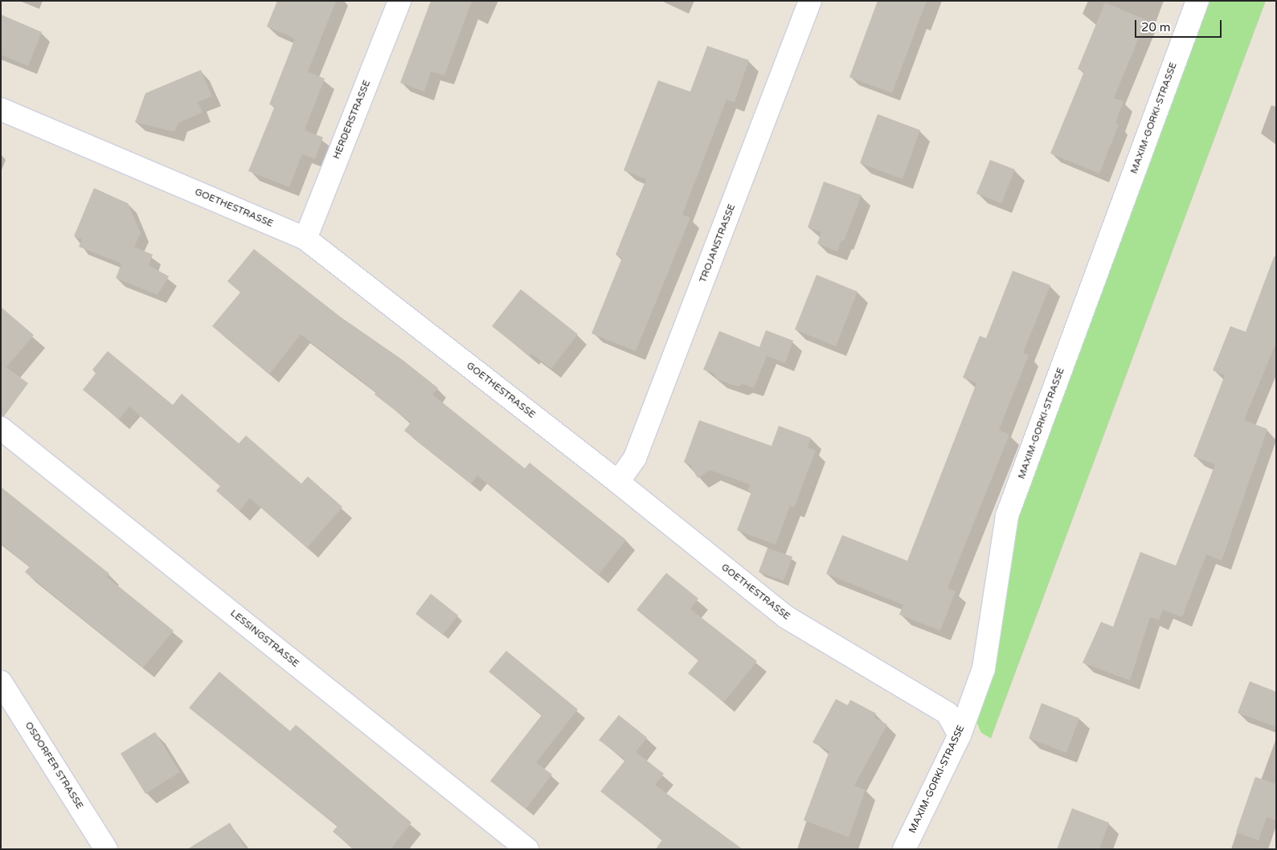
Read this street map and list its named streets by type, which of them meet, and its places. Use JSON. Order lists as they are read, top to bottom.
{
  "streets": {
    "street": [
      "MAXIM-GORKI-STRASSE",
      "HERDERSTRASSE",
      "GOETHESTRASSE",
      "TROJANSTRASSE",
      "LESSINGSTRASSE",
      "OSDORFER STRASSE"
    ]
  },
  "crossings": [
    ["MAXIM-GORKI-STRASSE", "GOETHESTRASSE"],
    ["HERDERSTRASSE", "GOETHESTRASSE"],
    ["GOETHESTRASSE", "TROJANSTRASSE"]
  ],
  "scale_bar": "20 m"
}
